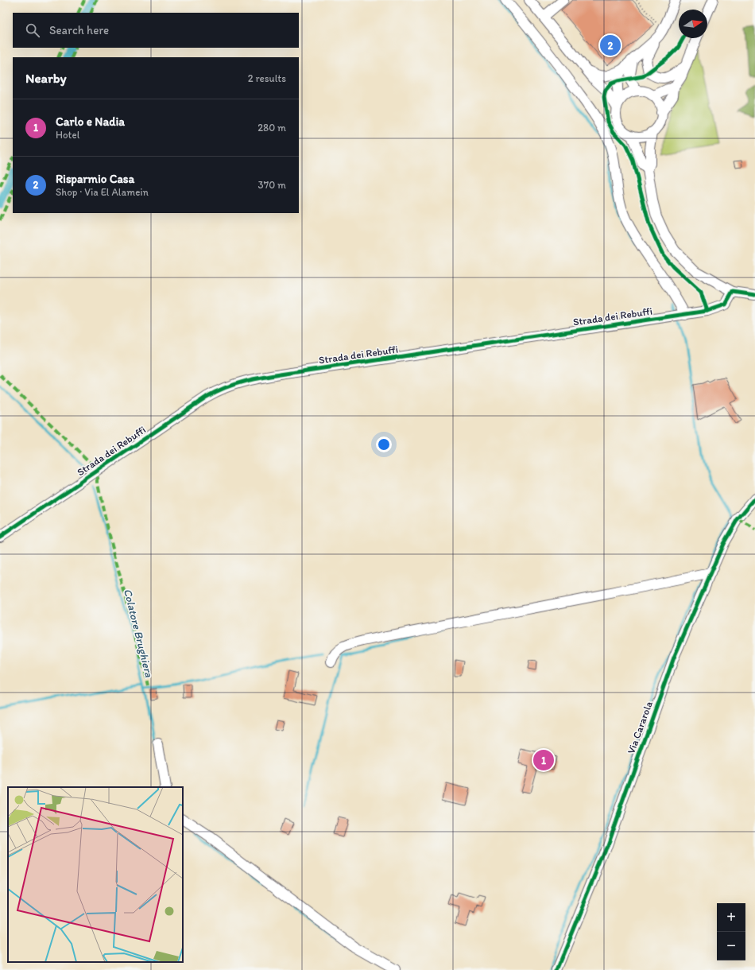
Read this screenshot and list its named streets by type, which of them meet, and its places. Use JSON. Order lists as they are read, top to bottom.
{
  "streets": {
    "street": ["Strada dei Rebuffi", "Via Cararola"]
  },
  "water": ["Colatore Brughiera"],
  "north": "right",
  "page": {
    "search": "Search here",
    "pins": ["2", "1"],
    "heading": ["Nearby", "2 results"],
    "list": [
      {
        "mark": "1",
        "name": "Carlo e Nadia",
        "note": "Hotel",
        "value": "280 m"
      },
      {
        "mark": "2",
        "name": "Risparmio Casa",
        "note": "Shop · Via El Alamein",
        "value": "370 m"
      }
    ],
    "map_buttons": ["+", "−"]
  }
}
